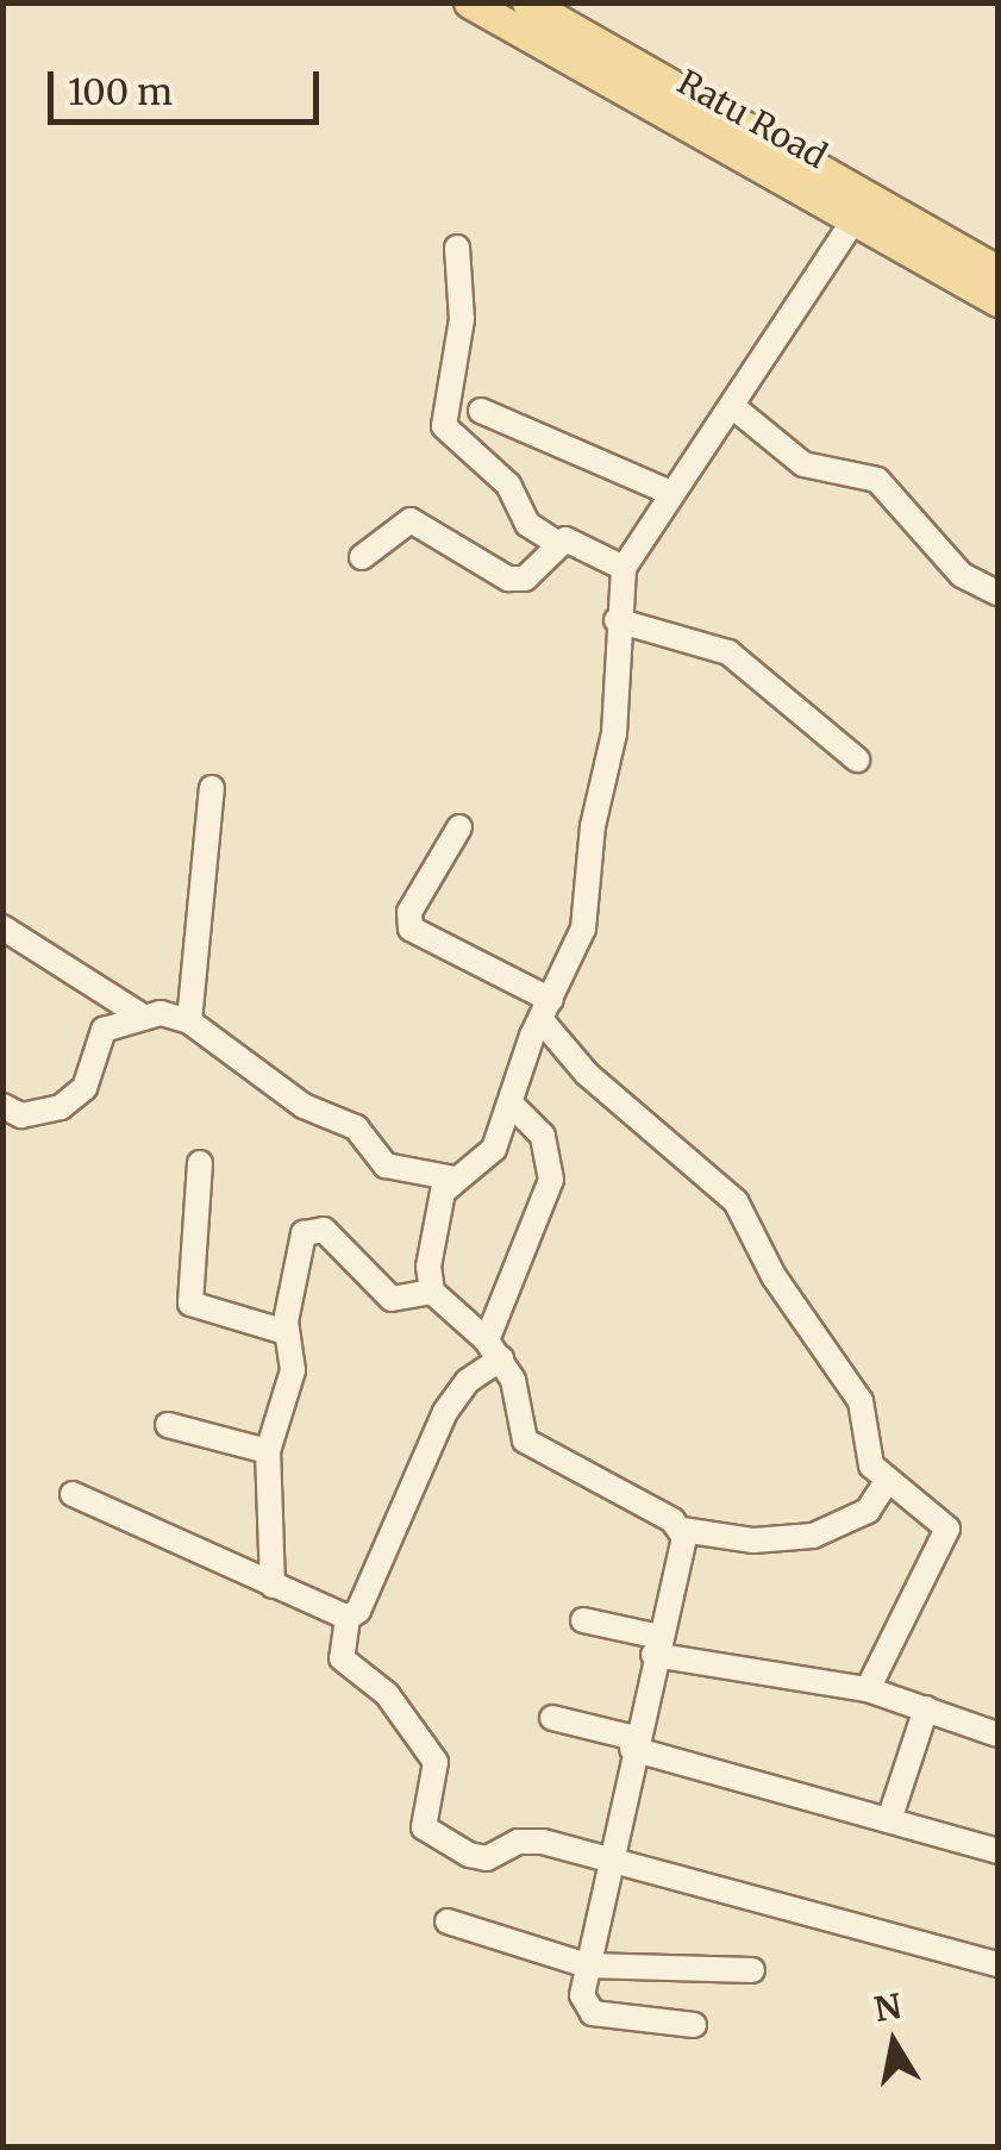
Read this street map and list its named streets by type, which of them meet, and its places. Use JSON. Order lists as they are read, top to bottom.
{
  "streets": {
    "main road": ["Ratu Road"]
  },
  "scale_bar": "100 m",
  "north": "top"
}
